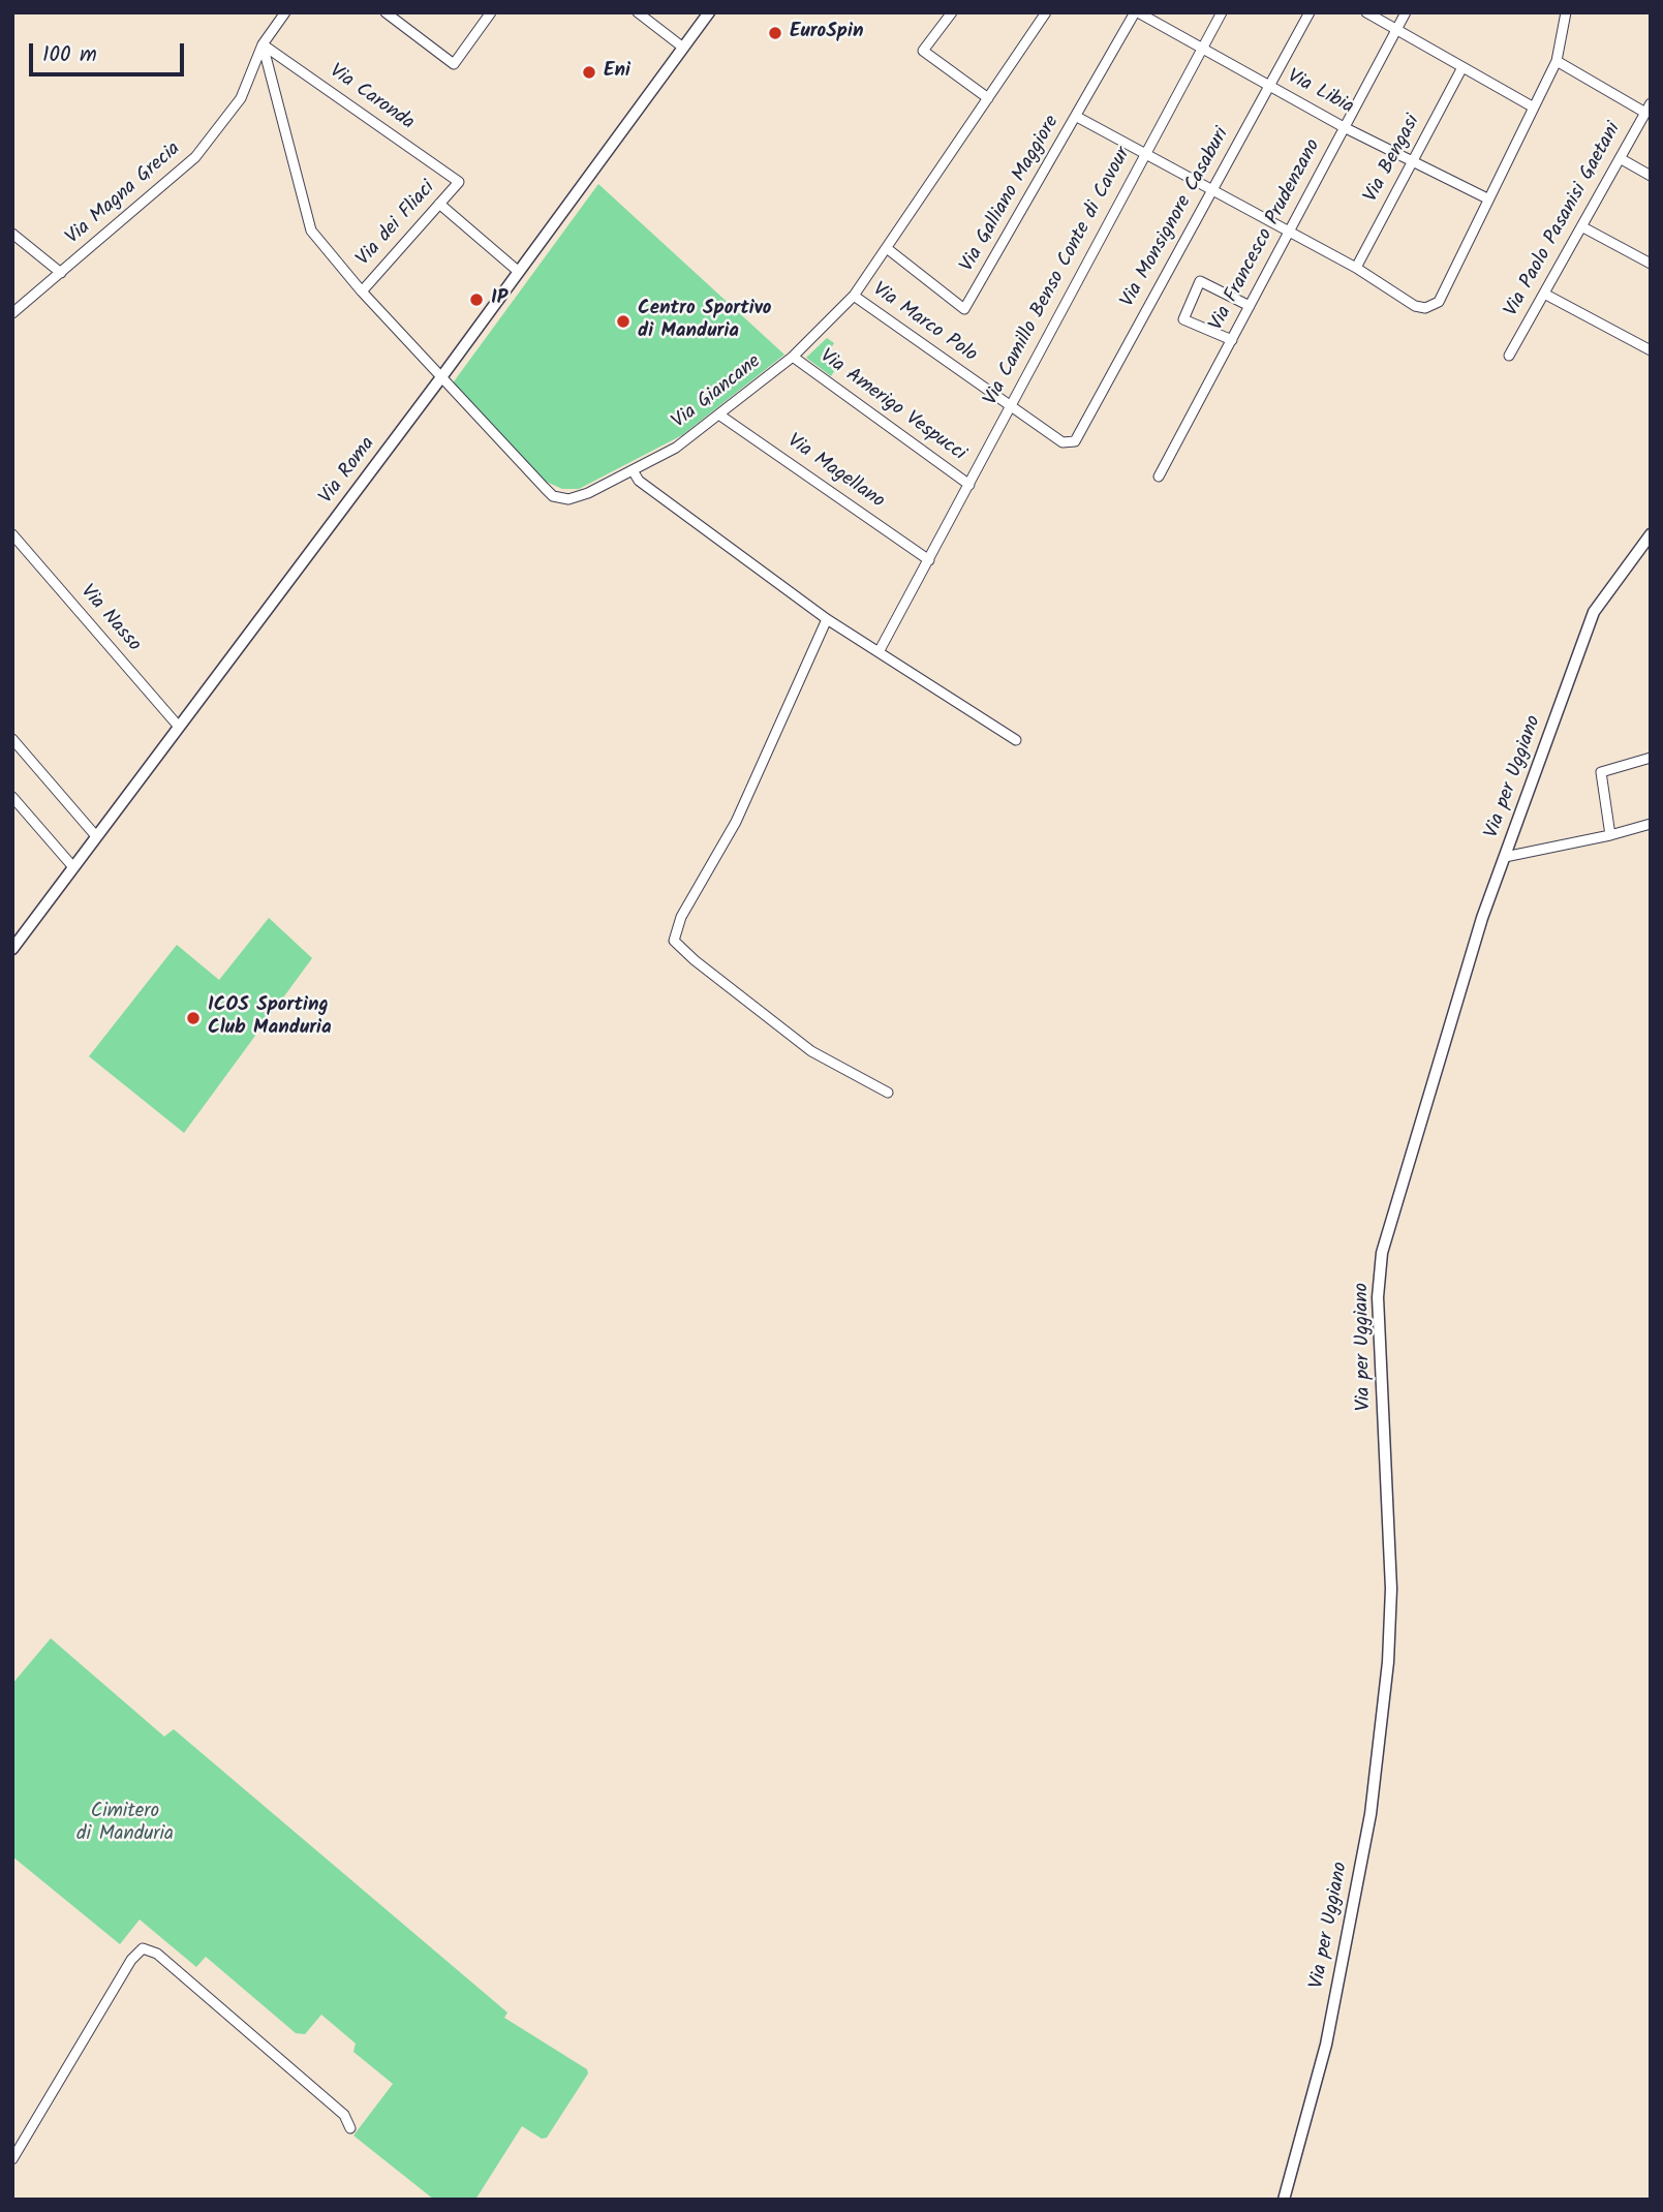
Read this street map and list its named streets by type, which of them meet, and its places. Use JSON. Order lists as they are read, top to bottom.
{
  "streets": {
    "street": [
      "Via Libia",
      "Via Caronda",
      "Via Bengasi",
      "Via Magna Grecia",
      "Via Galliano Maggiore",
      "Via Monsignore Casaburi",
      "Via Paolo Pasanisi Gaetani",
      "Via dei Fliaci",
      "Via Francesco Prudenzano",
      "Via Camillo Benso Conte di Cavour",
      "Via Marco Polo",
      "Via Giancane",
      "Via Amerigo Vespucci",
      "Via Roma",
      "Via Magellano",
      "Via Nasso",
      "Via per Uggiano"
    ]
  },
  "crossings": [
    ["Via Libia", "Via Bengasi"],
    ["Via Libia", "Via Galliano Maggiore"],
    ["Via Libia", "Via Monsignore Casaburi"],
    ["Via Libia", "Via Francesco Prudenzano"],
    ["Via Libia", "Via Camillo Benso Conte di Cavour"],
    ["Via Caronda", "Via Magna Grecia"],
    ["Via Caronda", "Via dei Fliaci"],
    ["Via Galliano Maggiore", "Via Giancane"],
    ["Via Monsignore Casaburi", "Via Marco Polo"],
    ["Via Camillo Benso Conte di Cavour", "Via Marco Polo"],
    ["Via Camillo Benso Conte di Cavour", "Via Amerigo Vespucci"],
    ["Via Camillo Benso Conte di Cavour", "Via Magellano"],
    ["Via Marco Polo", "Via Giancane"],
    ["Via Giancane", "Via Amerigo Vespucci"],
    ["Via Giancane", "Via Roma"],
    ["Via Giancane", "Via Magellano"],
    ["Via Roma", "Via Nasso"]
  ],
  "parks": ["Cimitero di Manduria"],
  "places": [
    "EuroSpin",
    "Eni",
    "IP",
    "Centro Sportivo di Manduria",
    "ICOS Sporting Club Manduria"
  ],
  "scale_bar": "100 m"
}
